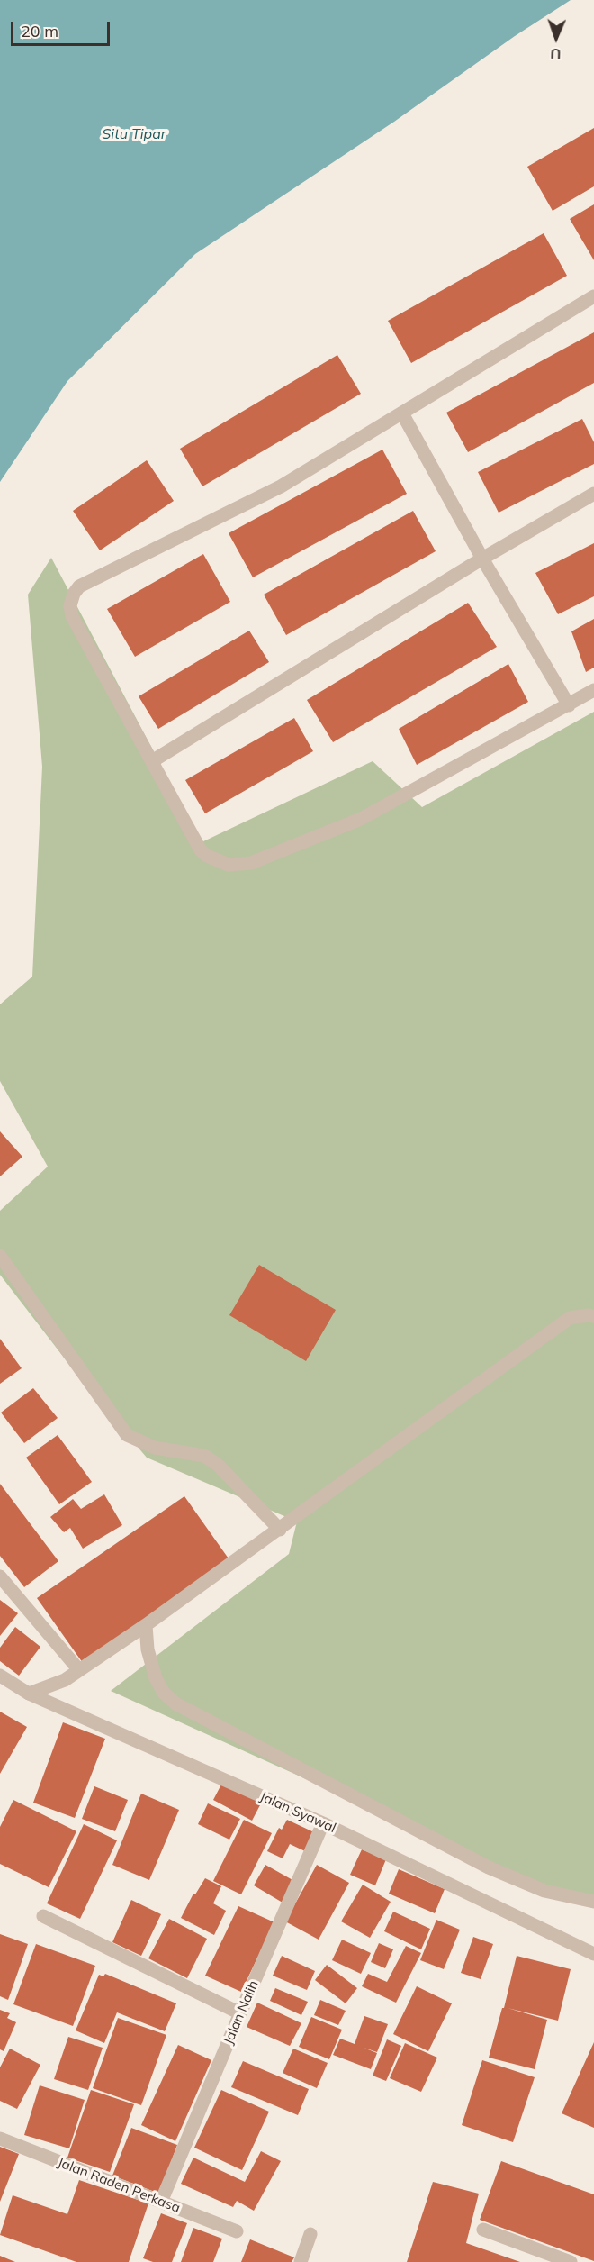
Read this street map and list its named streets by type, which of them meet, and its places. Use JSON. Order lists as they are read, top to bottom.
{
  "streets": {
    "street": ["Jalan Syawal", "Jalan Nalih", "Jalan Raden Perkasa"]
  },
  "crossings": [
    ["Jalan Syawal", "Jalan Nalih"],
    ["Jalan Nalih", "Jalan Raden Perkasa"]
  ],
  "water": ["Situ Tipar"],
  "scale_bar": "20 m",
  "north": "bottom"
}
